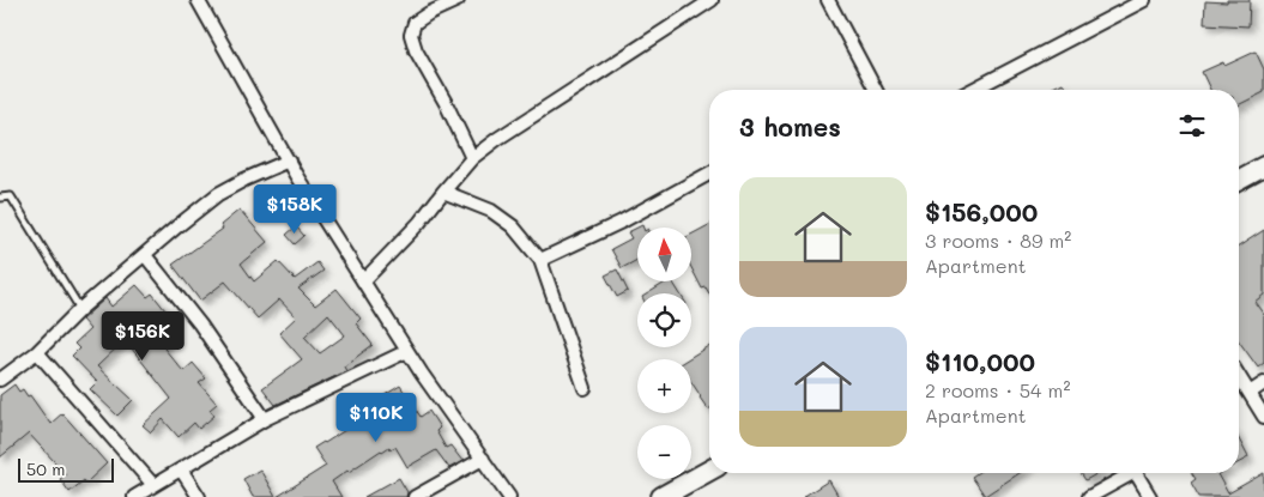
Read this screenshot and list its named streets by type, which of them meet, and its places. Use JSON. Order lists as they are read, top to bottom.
{
  "scale_bar": "50 m",
  "north": "top",
  "page": {
    "heading": "3 homes",
    "list": [
      {
        "name": "$156,000",
        "note": "3 rooms · 89 m² · Apartment"
      },
      {
        "name": "$110,000",
        "note": "2 rooms · 54 m² · Apartment"
      }
    ],
    "price": ["$158K", "$156K", "$110K"],
    "map_buttons": ["+", "−"],
    "scale": "50 m"
  }
}
